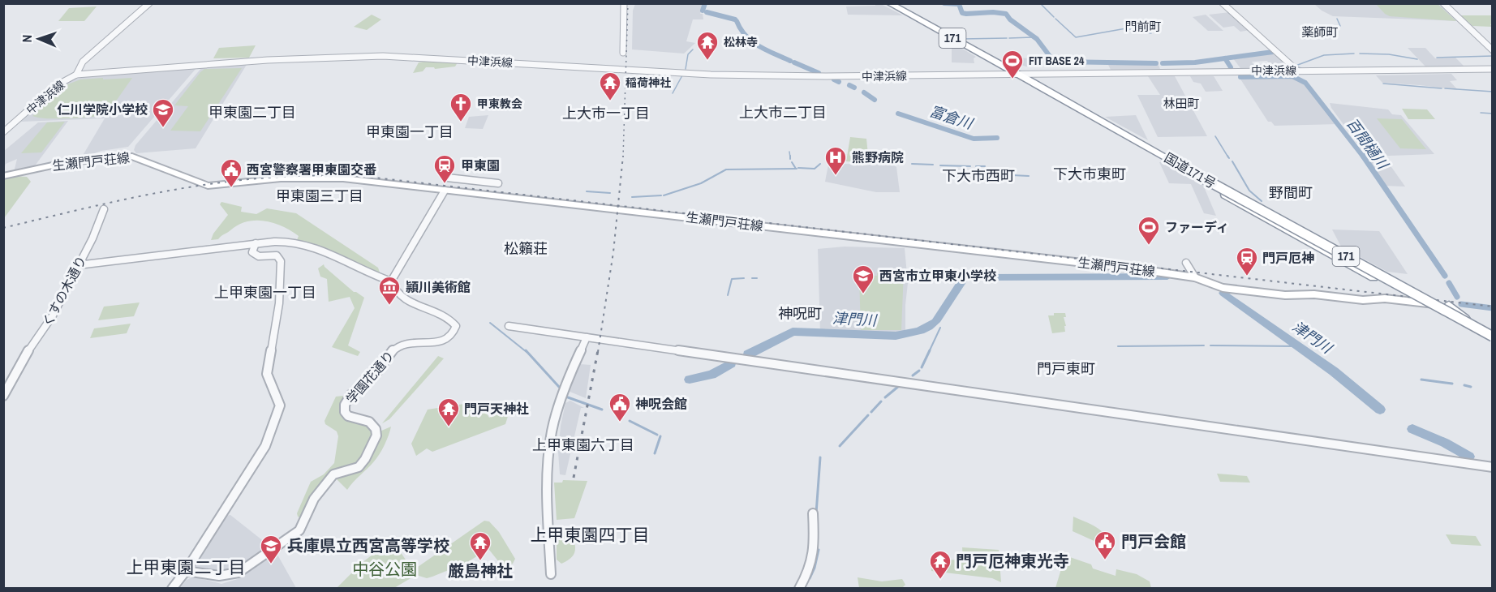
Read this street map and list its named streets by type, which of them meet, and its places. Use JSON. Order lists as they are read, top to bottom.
{
  "streets": {
    "highway": ["171", "国道171号"],
    "main road": ["生瀬門戸荘線"],
    "street": ["中津浜線", "くすの木通り", "学園花通り"]
  },
  "crossings": [
    ["171", "国道171号"],
    ["中津浜線", "国道171号"]
  ],
  "districts": [
    "門前町",
    "薬師町",
    "林田町",
    "甲東園二丁目",
    "上大市二丁目",
    "上大市一丁目",
    "甲東園一丁目",
    "下大市東町",
    "下大市西町",
    "野間町",
    "甲東園三丁目",
    "松籟荘",
    "上甲東園一丁目",
    "神呪町",
    "門戸東町",
    "上甲東園六丁目",
    "上甲東園四丁目",
    "上甲東園二丁目"
  ],
  "water": ["富倉川", "百間樋川", "津門川"],
  "parks": ["中谷公園"],
  "places": {
    "temple": [
      "松林寺",
      "稲荷神社",
      "門戸天神社",
      "厳島神社",
      "門戸厄神東光寺"
    ],
    "sports": ["FIT BASE 24", "ファーディ"],
    "church": ["甲東教会"],
    "school or university": ["仁川学院小学校", "西宮市立甲東小学校", "兵庫県立西宮高等学校"],
    "hospital": ["熊野病院"],
    "station": ["甲東園", "門戸厄神"],
    "public building": ["西宮警察署甲東園交番", "神呪会館", "門戸会館"],
    "museum": ["頴川美術館"]
  },
  "north": "left"
}
